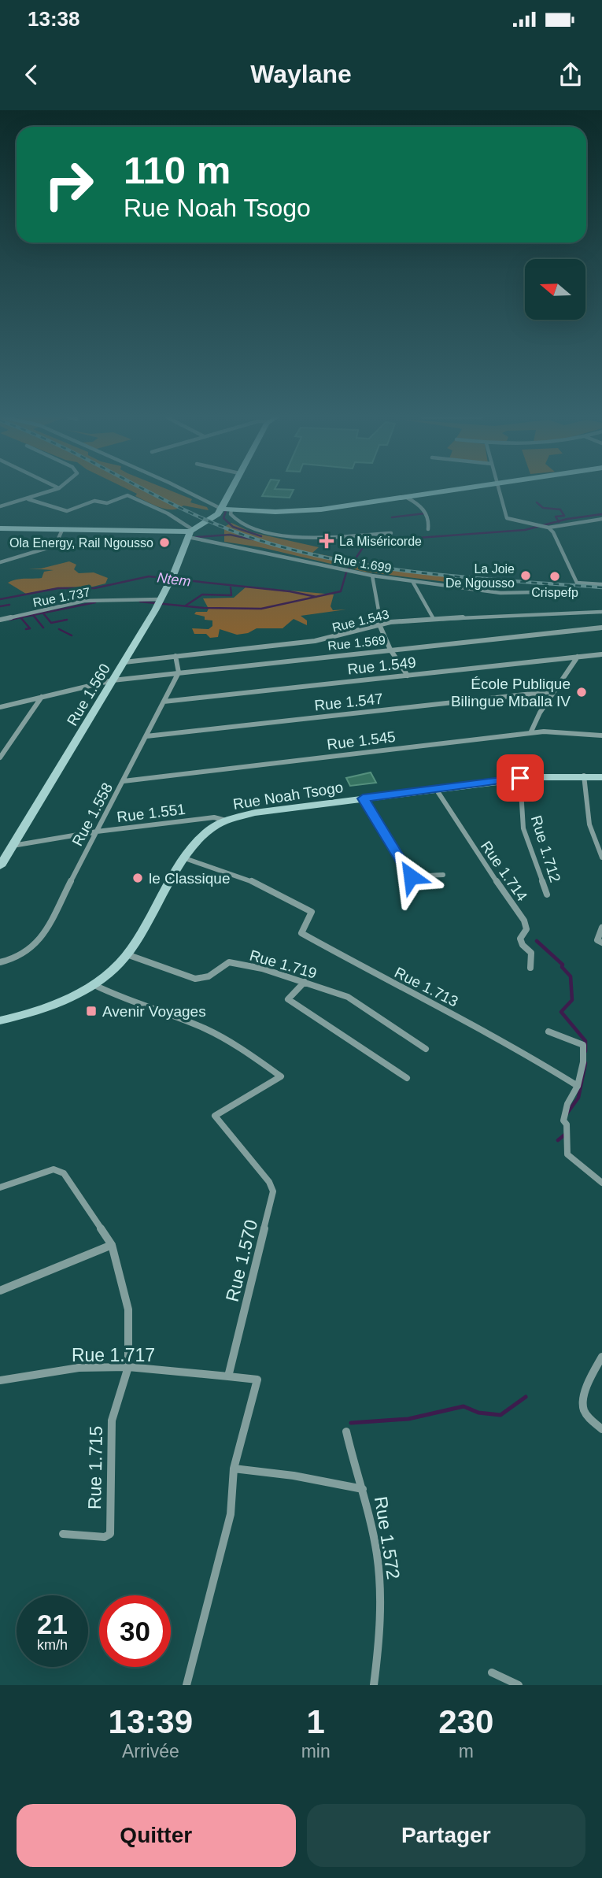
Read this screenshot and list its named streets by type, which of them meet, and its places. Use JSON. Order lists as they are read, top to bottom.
{
  "streets": {
    "main road": ["Rue 1.560", "Rue Noah Tsogo"],
    "street": [
      "Rue 1.699",
      "Rue 1.737",
      "Rue 1.543",
      "Rue 1.569",
      "Rue 1.549",
      "Rue 1.547",
      "Rue 1.545",
      "Rue 1.551",
      "Rue 1.558",
      "Rue 1.712",
      "Rue 1.714",
      "Rue 1.719",
      "Rue 1.713",
      "Rue 1.570",
      "Rue 1.717",
      "Rue 1.715",
      "Rue 1.572"
    ]
  },
  "crossings": [
    ["Rue 1.699", "Rue 1.560"],
    ["Rue 1.737", "Rue 1.560"],
    ["Rue 1.543", "Rue 1.560"],
    ["Rue 1.569", "Rue 1.560"],
    ["Rue 1.569", "Rue 1.558"],
    ["Rue 1.549", "Rue 1.558"],
    ["Rue 1.560", "Rue 1.551"],
    ["Rue 1.547", "Rue 1.558"],
    ["Rue 1.545", "Rue 1.558"],
    ["Rue Noah Tsogo", "Rue 1.551"],
    ["Rue Noah Tsogo", "Rue 1.712"],
    ["Rue Noah Tsogo", "Rue 1.714"],
    ["Rue Noah Tsogo", "Rue 1.719"],
    ["Rue Noah Tsogo", "Rue 1.713"],
    ["Rue Noah Tsogo", "Rue 1.570"],
    ["Rue 1.551", "Rue 1.558"],
    ["Rue 1.570", "Rue 1.717"],
    ["Rue 1.717", "Rue 1.715"]
  ],
  "water": ["Ntem"],
  "places": {
    "health": ["La Miséricorde"],
    "other": [
      "Ola Energy, Rail Ngousso",
      "La Joie De Ngousso",
      "Crispefp",
      "École Publique Bilingue Mballa IV",
      "le Classique"
    ],
    "transit": ["Avenir Voyages"]
  },
  "north": "left",
  "page": {
    "status": "13:38",
    "header": "Waylane",
    "turn": ["110 m", "Rue Noah Tsogo"],
    "speed": "21 km/h",
    "limit": "30",
    "eta": [
      "13:39",
      "Arrivée",
      "1",
      "min",
      "230",
      "m"
    ],
    "buttons": ["Quitter", "Partager"]
  }
}
